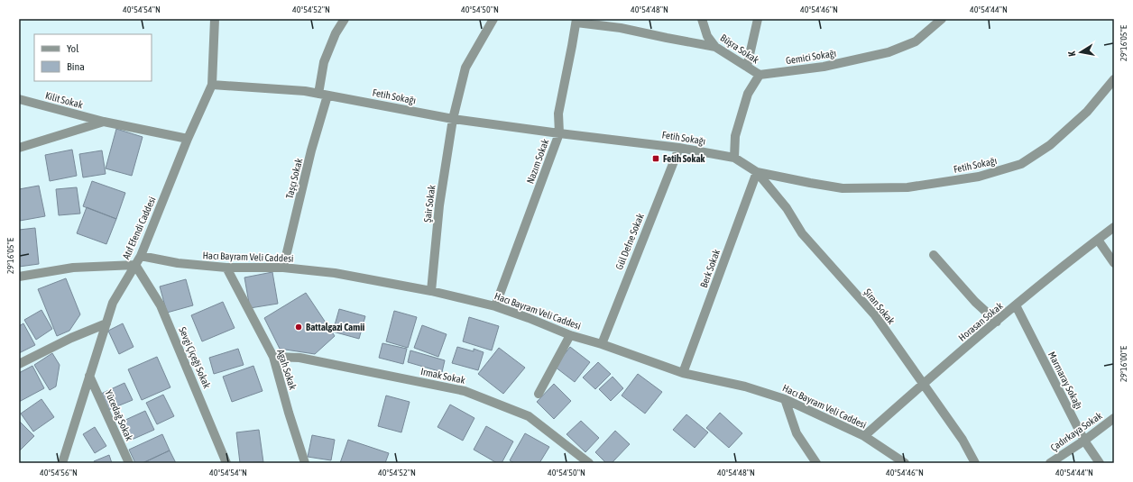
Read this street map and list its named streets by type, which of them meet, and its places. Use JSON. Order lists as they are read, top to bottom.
{
  "streets": {
    "street": [
      "Büşra Sokak",
      "Gemici Sokağı",
      "Fetih Sokağı",
      "Kilit Sokak",
      "Nazım Sokak",
      "Taşçı Sokak",
      "Şair Sokak",
      "Atıf Efendi Caddesi",
      "Gül Defne Sokak",
      "Hacı Bayram Veli Caddesi",
      "Berk Sokak",
      "Şiran Sokak",
      "Horasan Sokak",
      "Sevgi Çiçeği Sokak",
      "Agah Sokak",
      "Irmak Sokak",
      "Marmaray Sokağı",
      "Yücedağ Sokak",
      "Çadırkaya Sokak"
    ]
  },
  "crossings": [
    ["Büşra Sokak", "Gemici Sokağı"],
    ["Fetih Sokağı", "Nazım Sokak"],
    ["Fetih Sokağı", "Taşçı Sokak"],
    ["Fetih Sokağı", "Şair Sokak"],
    ["Fetih Sokağı", "Atıf Efendi Caddesi"],
    ["Fetih Sokağı", "Gül Defne Sokak"],
    ["Fetih Sokağı", "Berk Sokak"],
    ["Fetih Sokağı", "Şiran Sokak"],
    ["Kilit Sokak", "Atıf Efendi Caddesi"],
    ["Nazım Sokak", "Hacı Bayram Veli Caddesi"],
    ["Taşçı Sokak", "Hacı Bayram Veli Caddesi"],
    ["Şair Sokak", "Hacı Bayram Veli Caddesi"],
    ["Atıf Efendi Caddesi", "Hacı Bayram Veli Caddesi"],
    ["Atıf Efendi Caddesi", "Sevgi Çiçeği Sokak"],
    ["Atıf Efendi Caddesi", "Yücedağ Sokak"],
    ["Gül Defne Sokak", "Hacı Bayram Veli Caddesi"],
    ["Hacı Bayram Veli Caddesi", "Berk Sokak"],
    ["Hacı Bayram Veli Caddesi", "Horasan Sokak"],
    ["Hacı Bayram Veli Caddesi", "Agah Sokak"],
    ["Berk Sokak", "Şiran Sokak"],
    ["Şiran Sokak", "Horasan Sokak"],
    ["Horasan Sokak", "Marmaray Sokağı"],
    ["Agah Sokak", "Irmak Sokak"],
    ["Marmaray Sokağı", "Çadırkaya Sokak"]
  ],
  "places": {
    "transit": ["Fetih Sokak"],
    "other": ["Battalgazi Camii"]
  },
  "legend": ["Yol", "Bina"],
  "north": "left",
  "coordinates": [
    "40°54'54\"N",
    "40°54'52\"N",
    "40°54'50\"N",
    "40°54'48\"N",
    "40°54'46\"N",
    "40°54'44\"N",
    "29°16'05\"E",
    "29°16'00\"E",
    "40°54'56\"N"
  ]
}
